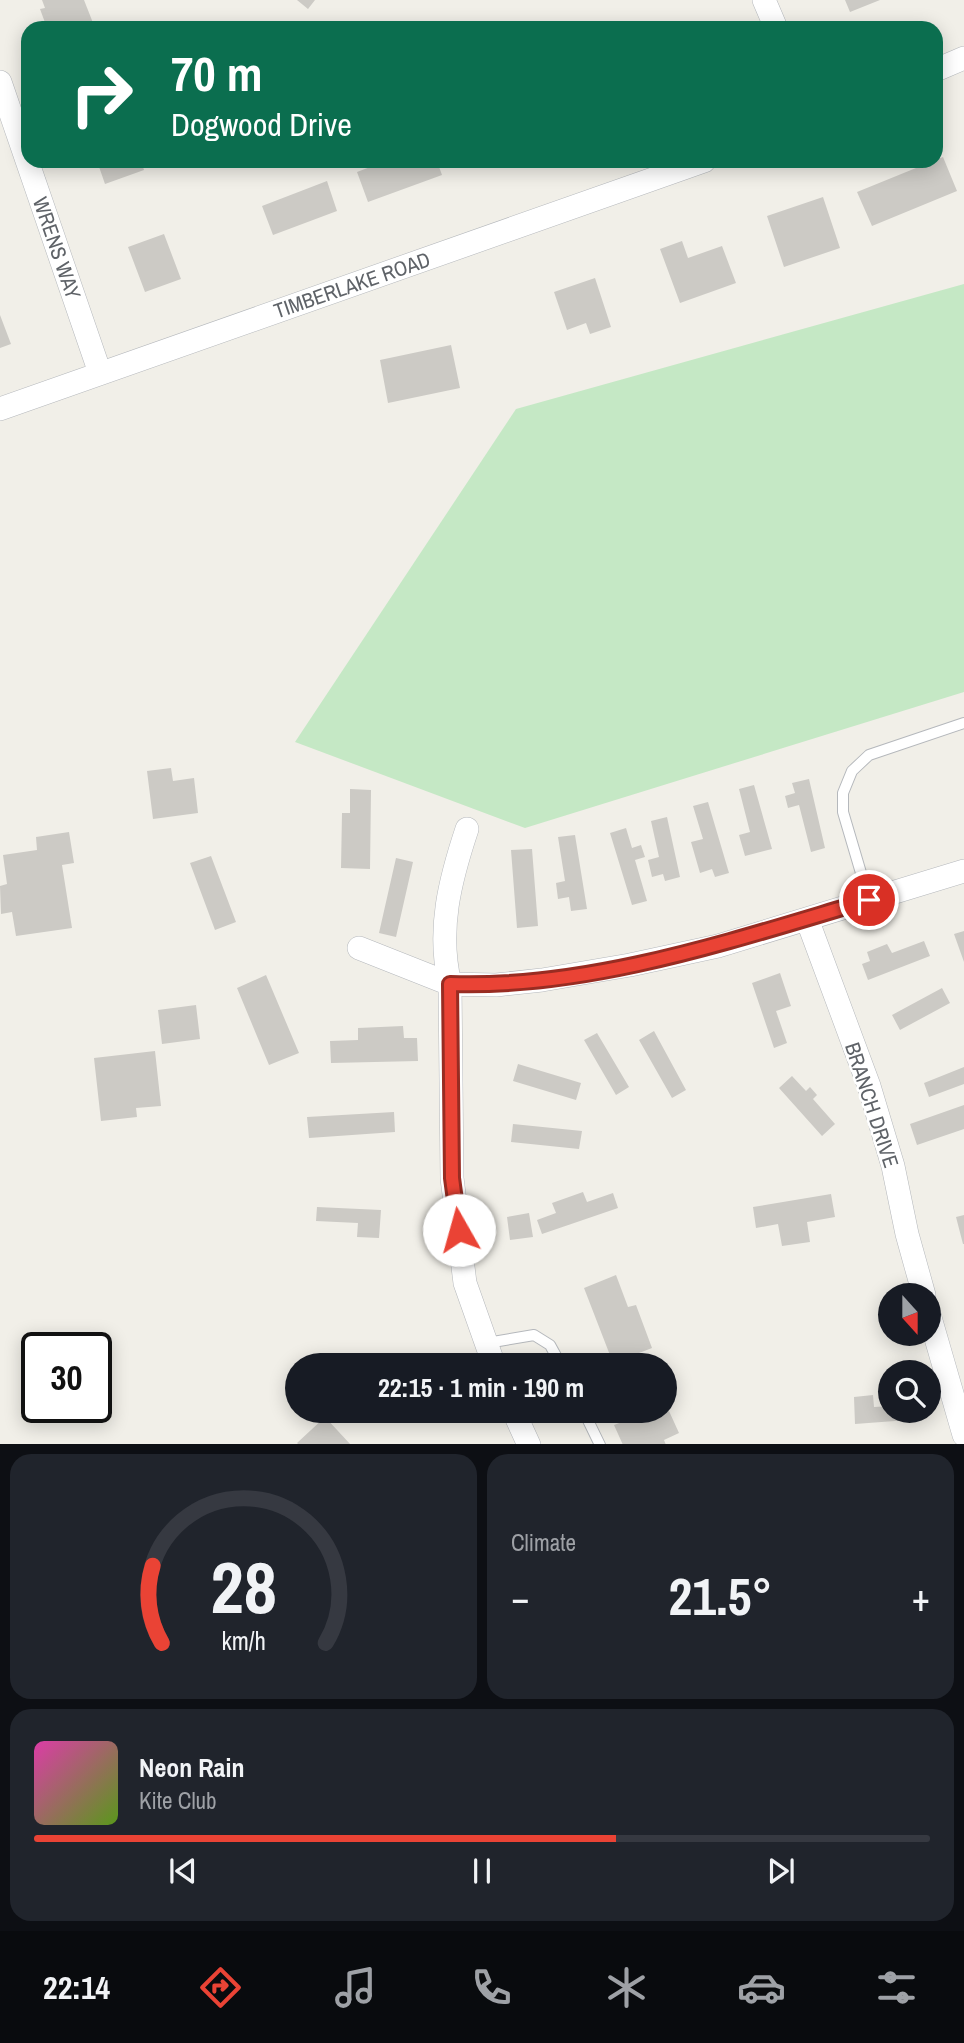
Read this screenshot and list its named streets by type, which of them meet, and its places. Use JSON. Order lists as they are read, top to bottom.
{
  "streets": {
    "street": ["WRENS WAY", "TIMBERLAKE ROAD", "BRANCH DRIVE"]
  },
  "crossings": [
    ["WRENS WAY", "TIMBERLAKE ROAD"]
  ],
  "north": "bottom",
  "page": {
    "turn": ["70 m", "Dogwood Drive"],
    "limit": "30",
    "trip": "22:15 · 1 min · 190 m",
    "tile": "Climate",
    "heat": ["−", "21.5°", "+"],
    "song": ["Neon Rain", "Kite Club"],
    "tabs": "22:14",
    "gauge": ["28", "km/h"]
  }
}
